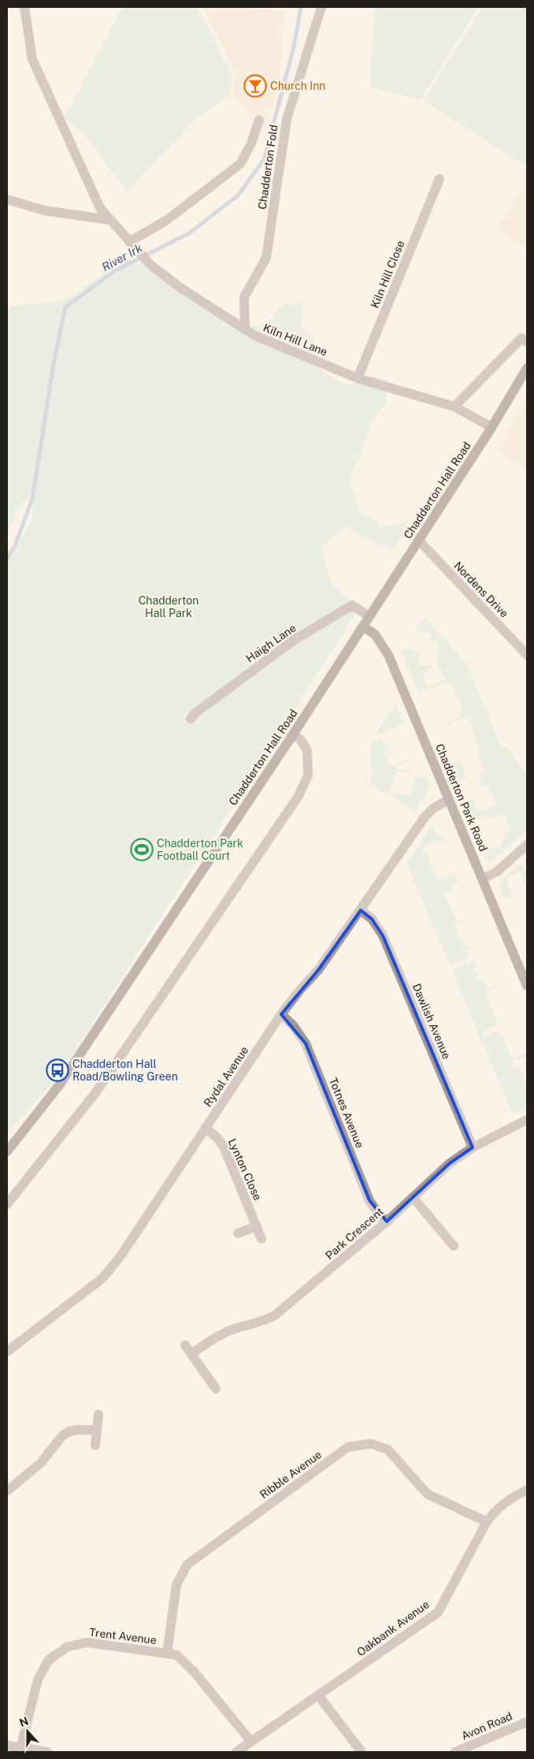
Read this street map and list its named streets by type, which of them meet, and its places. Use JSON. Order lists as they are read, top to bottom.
{
  "streets": {
    "main road": ["Chadderton Hall Road", "Chadderton Park Road"],
    "street": [
      "Chadderton Fold",
      "Kiln Hill Close",
      "Kiln Hill Lane",
      "Nordens Drive",
      "Haigh Lane",
      "Dawlish Avenue",
      "Rydal Avenue",
      "Totnes Avenue",
      "Lynton Close",
      "Park Crescent",
      "Ribble Avenue",
      "Oakbank Avenue",
      "Trent Avenue",
      "Avon Road"
    ]
  },
  "crossings": [
    ["Chadderton Fold", "Kiln Hill Lane"],
    ["Kiln Hill Close", "Kiln Hill Lane"],
    ["Kiln Hill Lane", "Chadderton Hall Road"],
    ["Chadderton Hall Road", "Nordens Drive"],
    ["Chadderton Hall Road", "Haigh Lane"],
    ["Chadderton Hall Road", "Chadderton Park Road"],
    ["Chadderton Park Road", "Rydal Avenue"],
    ["Dawlish Avenue", "Rydal Avenue"],
    ["Dawlish Avenue", "Park Crescent"],
    ["Rydal Avenue", "Totnes Avenue"],
    ["Rydal Avenue", "Lynton Close"],
    ["Totnes Avenue", "Park Crescent"],
    ["Ribble Avenue", "Oakbank Avenue"],
    ["Ribble Avenue", "Trent Avenue"],
    ["Oakbank Avenue", "Trent Avenue"]
  ],
  "water": ["River Irk"],
  "parks": ["Chadderton Hall Park"],
  "places": {
    "bar": ["Church Inn"],
    "sports": ["Chadderton Park Football Court"],
    "bus stop": ["Chadderton Hall Road/Bowling Green"]
  },
  "north": "top"
}
